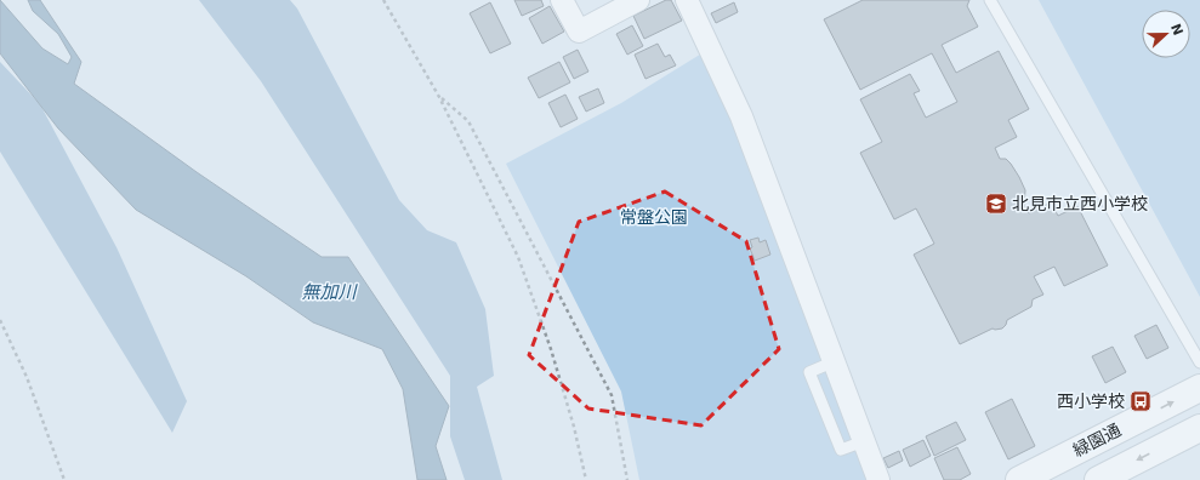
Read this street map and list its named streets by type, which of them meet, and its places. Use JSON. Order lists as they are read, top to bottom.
{
  "streets": {
    "street": ["緑園通"]
  },
  "water": ["無加川"],
  "parks": ["常盤公園"],
  "places": {
    "school or university": ["北見市立西小学校"],
    "bus stop": ["西小学校"]
  },
  "north": "right"
}
